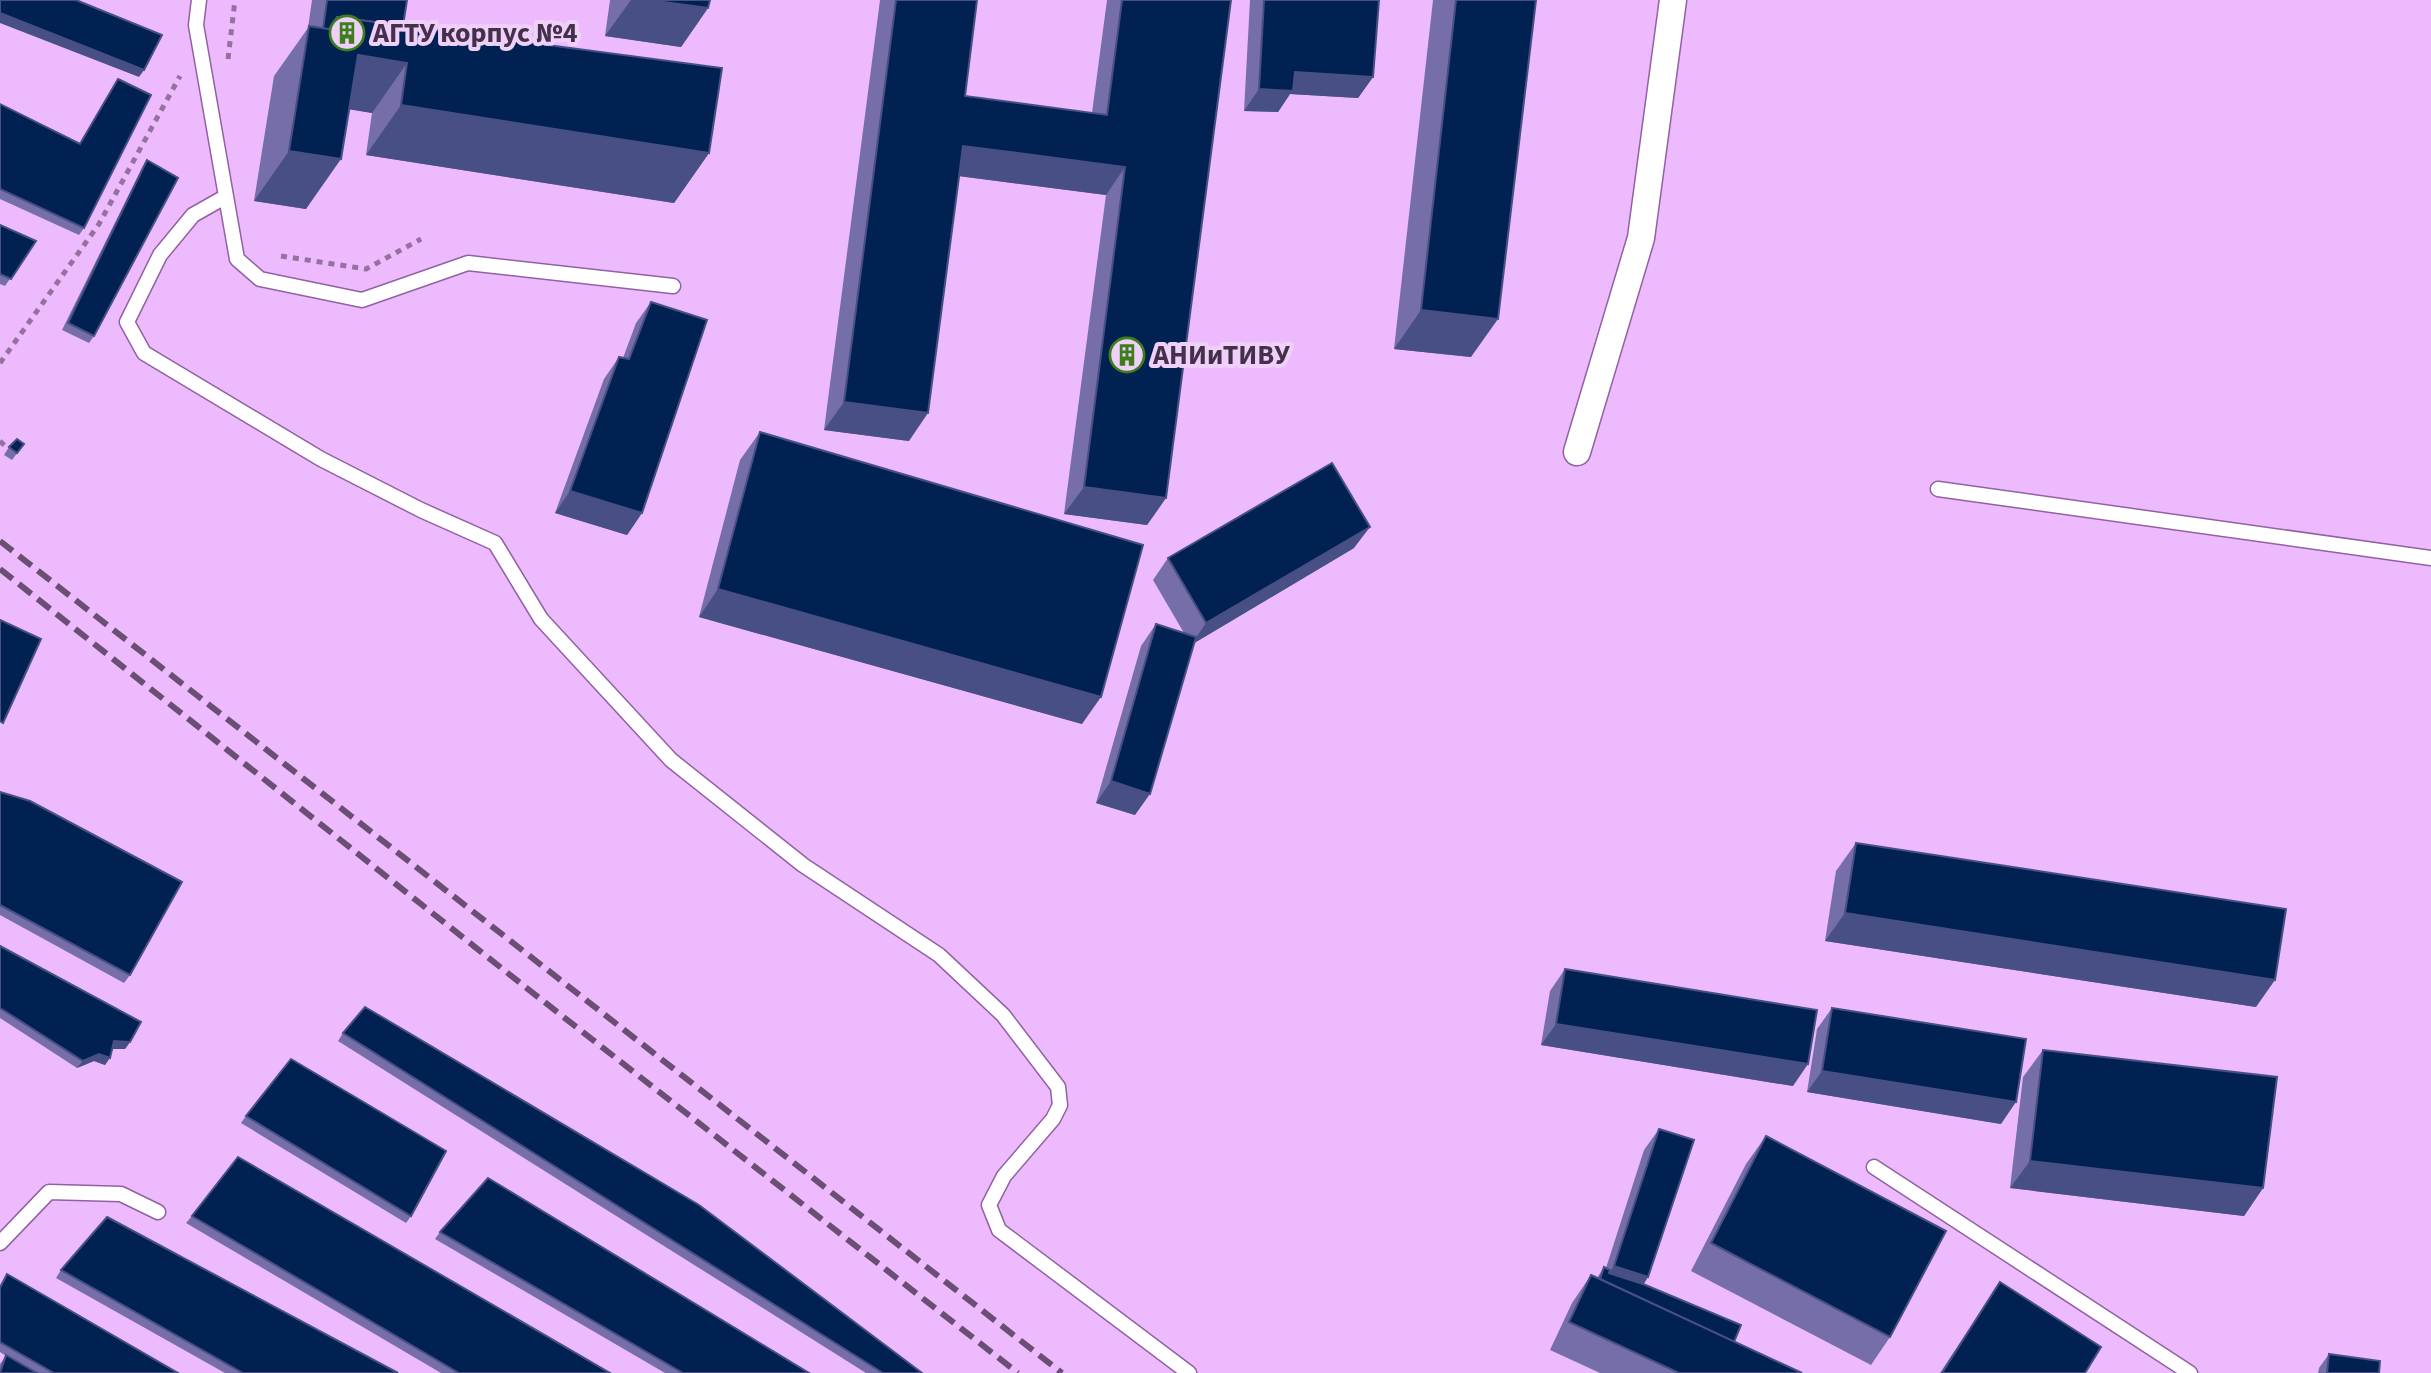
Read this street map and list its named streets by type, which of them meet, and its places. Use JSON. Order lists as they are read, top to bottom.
{
  "places": {
    "building": ["АГТУ корпус №4", "АНИиТИВУ"]
  }
}
